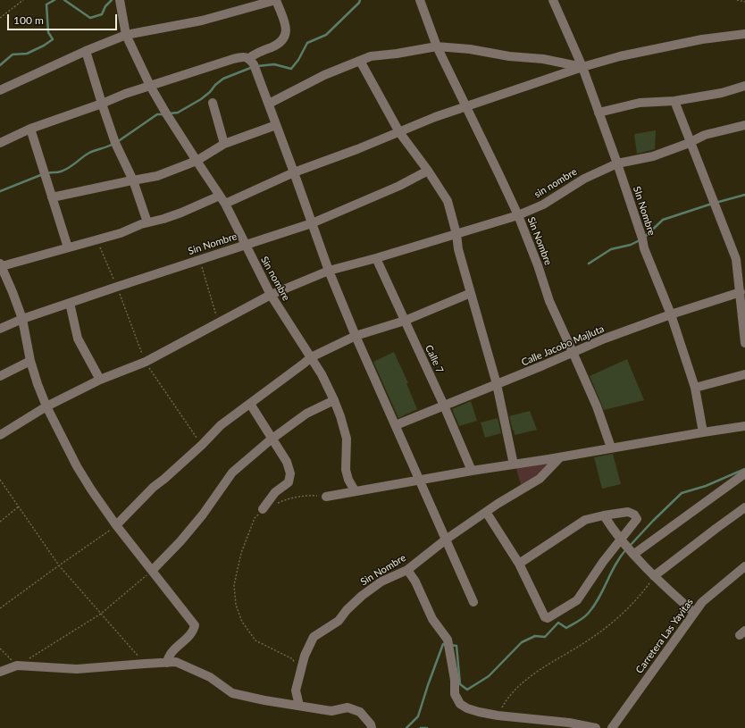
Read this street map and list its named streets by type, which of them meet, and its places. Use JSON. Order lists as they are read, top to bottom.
{
  "streets": {
    "street": [
      "sin nombre",
      "SIn Nombre",
      "Sin Nombre",
      "Sin nombre",
      "Calle Jacobo Majluta",
      "Calle 7",
      "Carretera Las Yayitas"
    ]
  },
  "crossings": [
    ["sin nombre", "SIn Nombre"],
    ["sin nombre", "Sin Nombre"],
    ["sin nombre", "Sin nombre"],
    ["sin nombre", "Calle 7"],
    ["SIn Nombre", "Calle Jacobo Majluta"],
    ["Sin Nombre", "Sin nombre"],
    ["Sin Nombre", "Calle Jacobo Majluta"],
    ["Calle Jacobo Majluta", "Calle 7"]
  ],
  "scale_bar": "100 m"
}
